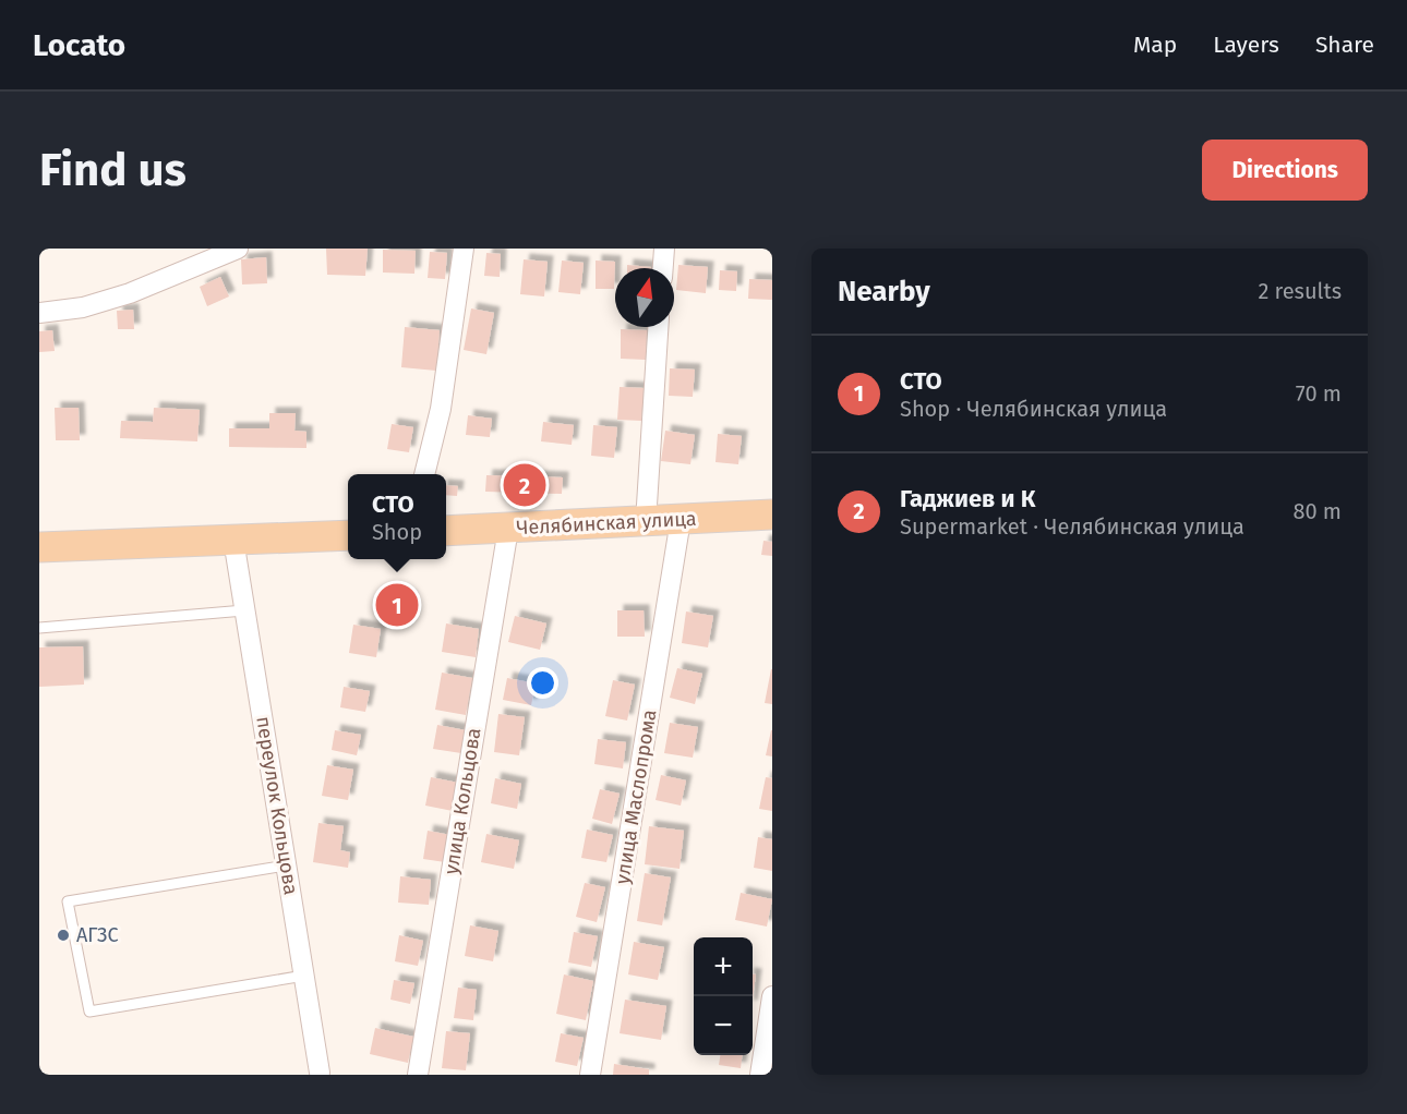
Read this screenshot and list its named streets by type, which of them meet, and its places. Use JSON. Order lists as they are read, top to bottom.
{
  "streets": {
    "main road": ["Челябинская улица"],
    "street": ["улица Маслопрома", "улица Кольцова", "переулок Кольцова"]
  },
  "crossings": [
    ["Челябинская улица", "улица Маслопрома"],
    ["Челябинская улица", "улица Кольцова"]
  ],
  "places": ["АГЗС"],
  "north": "top",
  "page": {
    "header": "Locato",
    "nav": ["Map", "Layers", "Share"],
    "buttons": "Directions",
    "title": "Find us",
    "heading": ["Nearby", "2 results"],
    "list": [
      {
        "mark": "1",
        "name": "СТО",
        "note": "Shop · Челябинская улица",
        "value": "70 m"
      },
      {
        "mark": "2",
        "name": "Гаджиев и К",
        "note": "Supermarket · Челябинская улица",
        "value": "80 m"
      }
    ],
    "pins": ["2", "1"],
    "popup": ["СТО", "Shop"],
    "map_buttons": ["+", "−"]
  }
}
